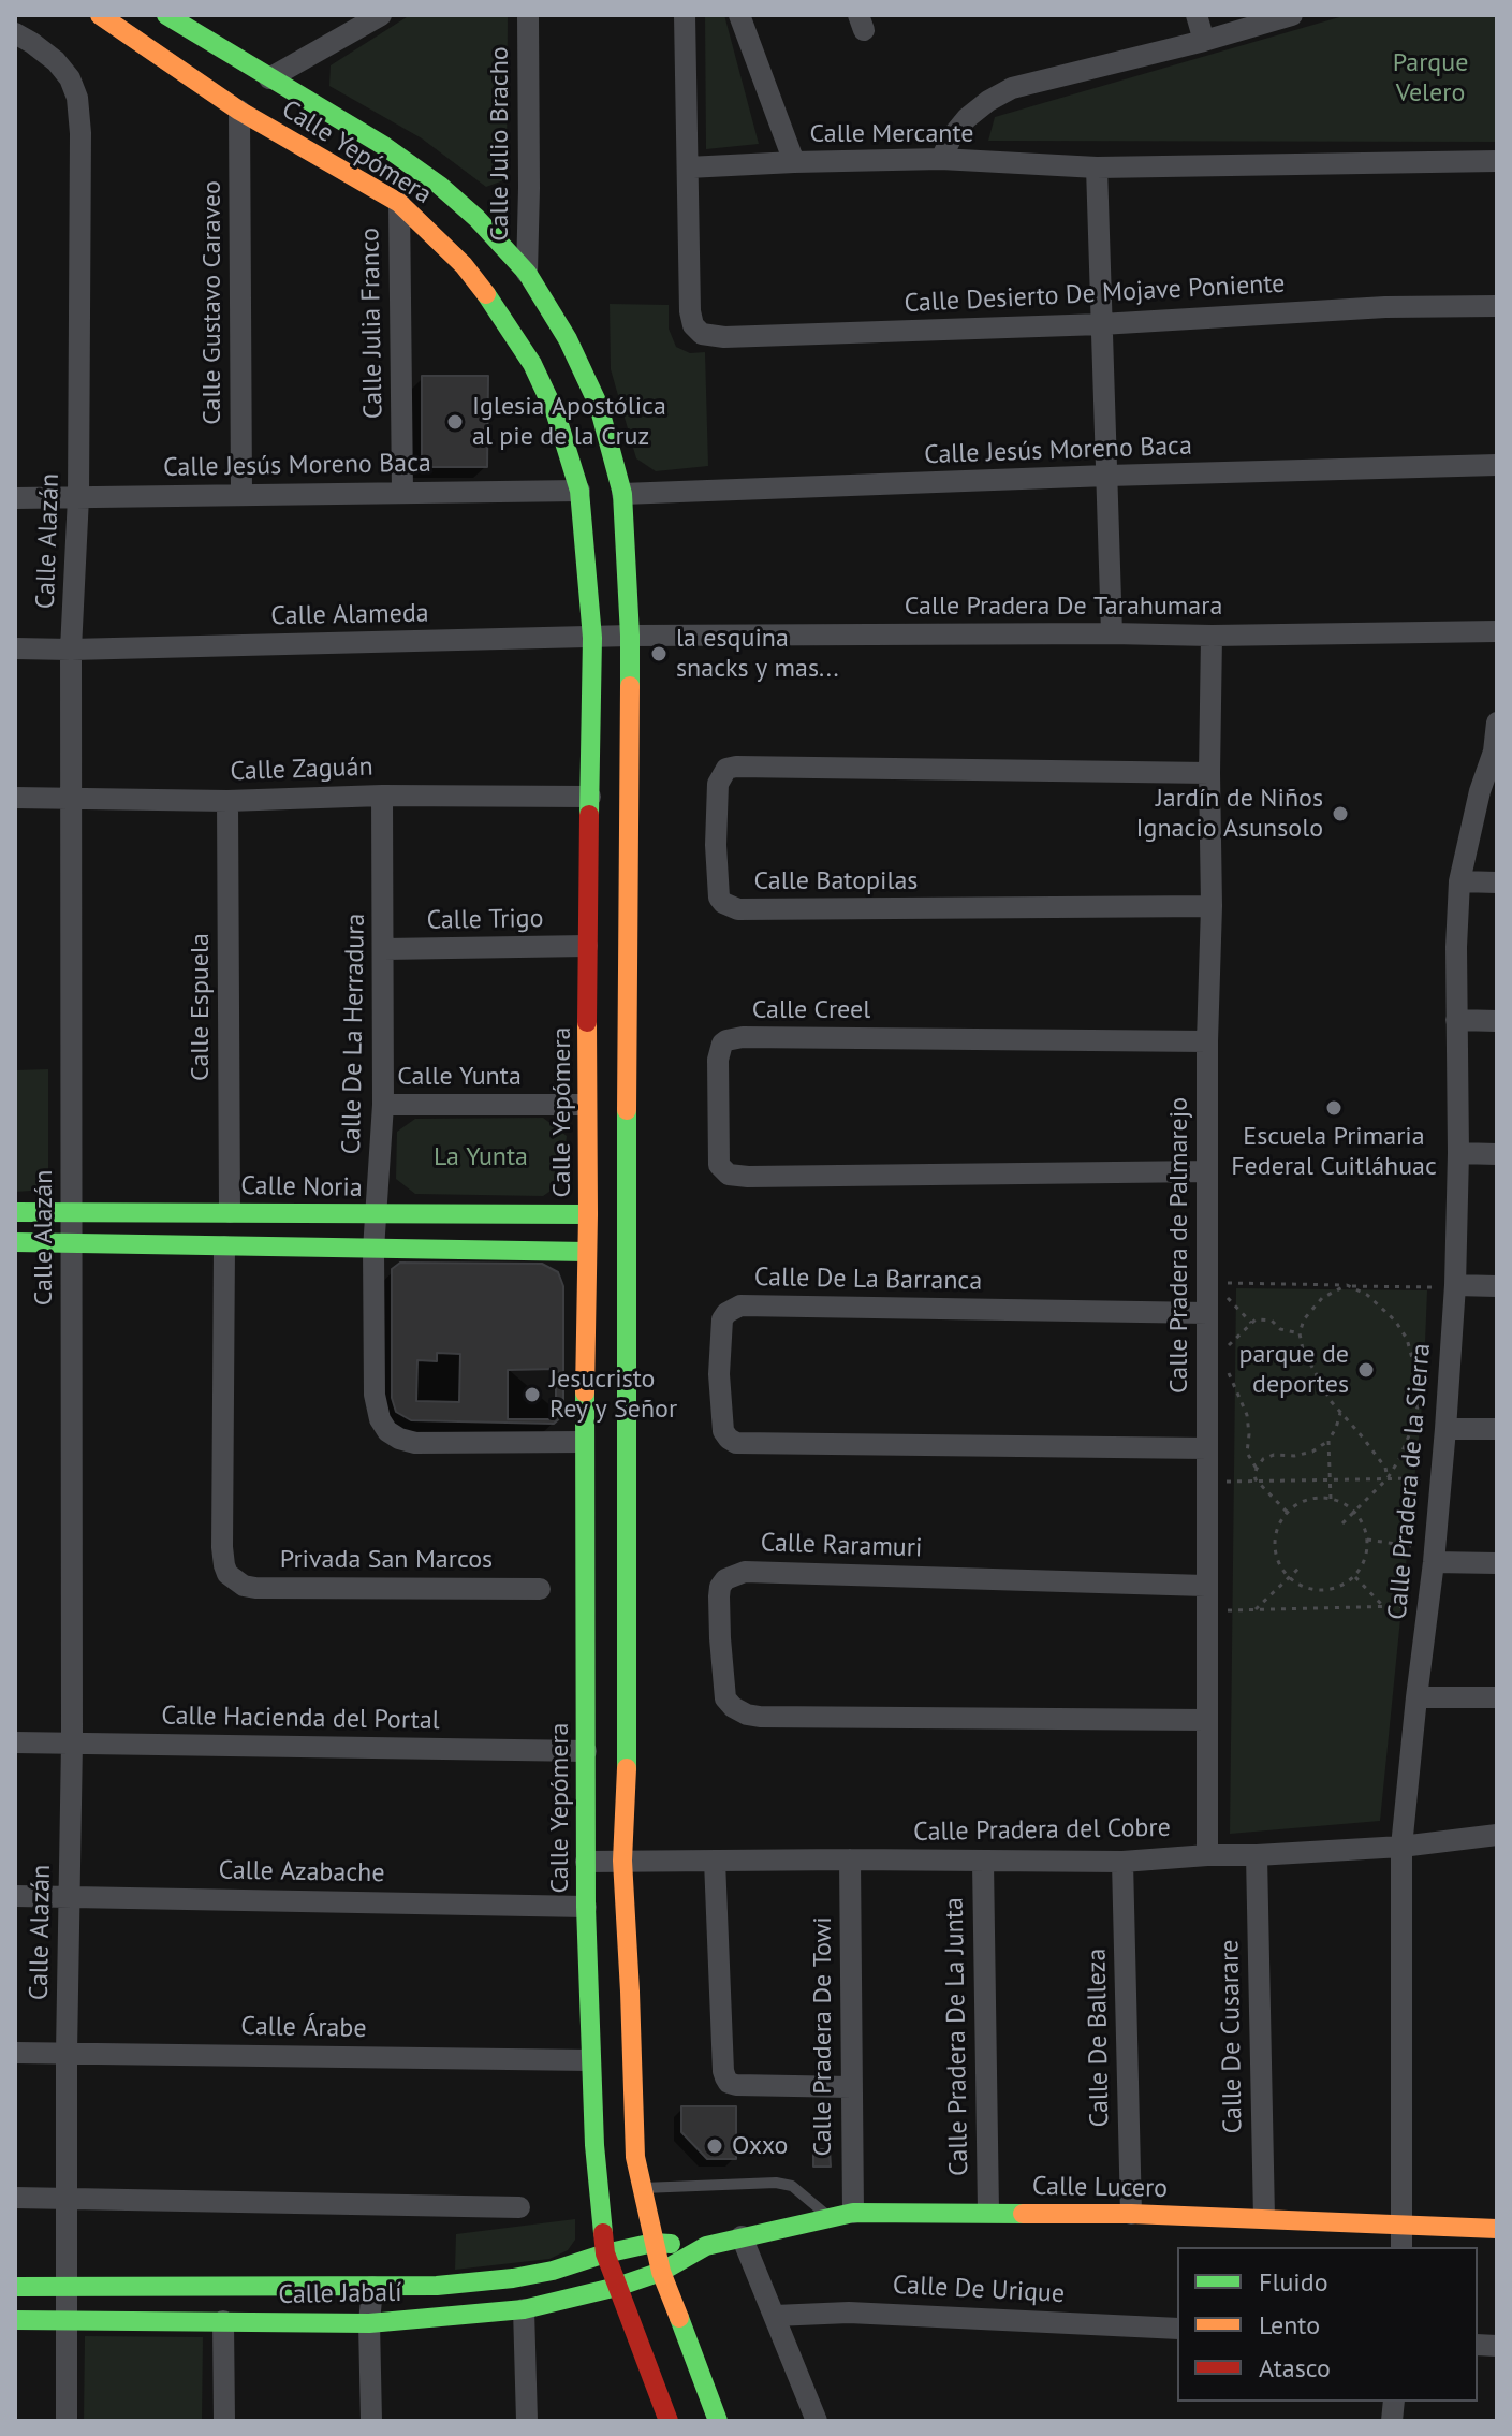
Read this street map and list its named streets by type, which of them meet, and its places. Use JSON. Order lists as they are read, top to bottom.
{
  "streets": {
    "main road": [
      "Calle Yepómera",
      "Calle Noria",
      "Calle Lucero",
      "Calle Jabalí"
    ],
    "street": [
      "Calle Mercante",
      "Calle Julio Bracho",
      "Calle Desierto De Mojave Poniente",
      "Calle Gustavo Caraveo",
      "Calle Julia Franco",
      "Calle Jesús Moreno Baca",
      "Calle Alazán",
      "Calle Pradera De Tarahumara",
      "Calle Alameda",
      "Calle Zaguán",
      "Calle Batopilas",
      "Calle Trigo",
      "Calle Espuela",
      "Calle Creel",
      "Calle De La Herradura",
      "Calle Yunta",
      "Calle Pradera de Palmarejo",
      "Calle De La Barranca",
      "Calle Pradera de la Sierra",
      "Calle Raramuri",
      "Privada San Marcos",
      "Calle Hacienda del Portal",
      "Calle Pradera del Cobre",
      "Calle Azabache",
      "Calle Árabe",
      "Calle Pradera De Towi",
      "Calle Pradera De La Junta",
      "Calle De Cusarare",
      "Calle De Balleza",
      "Calle De Urique"
    ]
  },
  "crossings": [
    ["Calle Mercante", "Calle Desierto De Mojave Poniente"],
    ["Calle Julio Bracho", "Calle Yepómera"],
    ["Calle Yepómera", "Calle Gustavo Caraveo"],
    ["Calle Yepómera", "Calle Julia Franco"],
    ["Calle Yepómera", "Calle Jesús Moreno Baca"],
    ["Calle Yepómera", "Calle Pradera De Tarahumara"],
    ["Calle Yepómera", "Calle Alameda"],
    ["Calle Yepómera", "Calle Zaguán"],
    ["Calle Yepómera", "Calle Trigo"],
    ["Calle Yepómera", "Calle De La Herradura"],
    ["Calle Yepómera", "Calle Yunta"],
    ["Calle Yepómera", "Calle Noria"],
    ["Calle Yepómera", "Calle Hacienda del Portal"],
    ["Calle Yepómera", "Calle Pradera del Cobre"],
    ["Calle Yepómera", "Calle Azabache"],
    ["Calle Yepómera", "Calle Árabe"],
    ["Calle Yepómera", "Calle Lucero"],
    ["Calle Yepómera", "Calle Jabalí"],
    ["Calle Gustavo Caraveo", "Calle Jesús Moreno Baca"],
    ["Calle Julia Franco", "Calle Jesús Moreno Baca"],
    ["Calle Jesús Moreno Baca", "Calle Alazán"],
    ["Calle Alazán", "Calle Alameda"],
    ["Calle Alazán", "Calle Zaguán"],
    ["Calle Alazán", "Calle Noria"],
    ["Calle Alazán", "Calle Hacienda del Portal"],
    ["Calle Alazán", "Calle Azabache"],
    ["Calle Alazán", "Calle Árabe"],
    ["Calle Alazán", "Calle Jabalí"],
    ["Calle Pradera De Tarahumara", "Calle Alameda"],
    ["Calle Pradera De Tarahumara", "Calle Pradera de Palmarejo"],
    ["Calle Zaguán", "Calle Espuela"],
    ["Calle Zaguán", "Calle De La Herradura"],
    ["Calle Batopilas", "Calle Pradera de Palmarejo"],
    ["Calle Trigo", "Calle De La Herradura"],
    ["Calle Espuela", "Calle Noria"],
    ["Calle Creel", "Calle Pradera de Palmarejo"],
    ["Calle De La Herradura", "Calle Yunta"],
    ["Calle De La Herradura", "Calle Noria"],
    ["Calle Pradera de Palmarejo", "Calle De La Barranca"],
    ["Calle Pradera de Palmarejo", "Calle Raramuri"],
    ["Calle Pradera de Palmarejo", "Calle Pradera del Cobre"],
    ["Calle Pradera de la Sierra", "Calle Pradera del Cobre"],
    ["Calle Pradera de la Sierra", "Calle Lucero"],
    ["Calle Pradera del Cobre", "Calle Pradera De Towi"],
    ["Calle Pradera del Cobre", "Calle Pradera De La Junta"],
    ["Calle Pradera del Cobre", "Calle De Cusarare"],
    ["Calle Pradera del Cobre", "Calle De Balleza"],
    ["Calle Pradera De Towi", "Calle Lucero"],
    ["Calle Pradera De La Junta", "Calle Lucero"],
    ["Calle De Cusarare", "Calle Lucero"],
    ["Calle De Balleza", "Calle Lucero"],
    ["Calle Lucero", "Calle Jabalí"]
  ],
  "parks": ["Parque Velero", "La Yunta"],
  "places": [
    "Iglesia Apostólica al pie de la Cruz",
    "la esquina snacks y mas...",
    "Jardín de Niños Ignacio Asunsolo",
    "Escuela Primaria Federal Cuitláhuac",
    "parque de deportes",
    "Jesucristo Rey y Señor",
    "Oxxo"
  ],
  "legend": ["Fluido", "Lento", "Atasco"]
}
